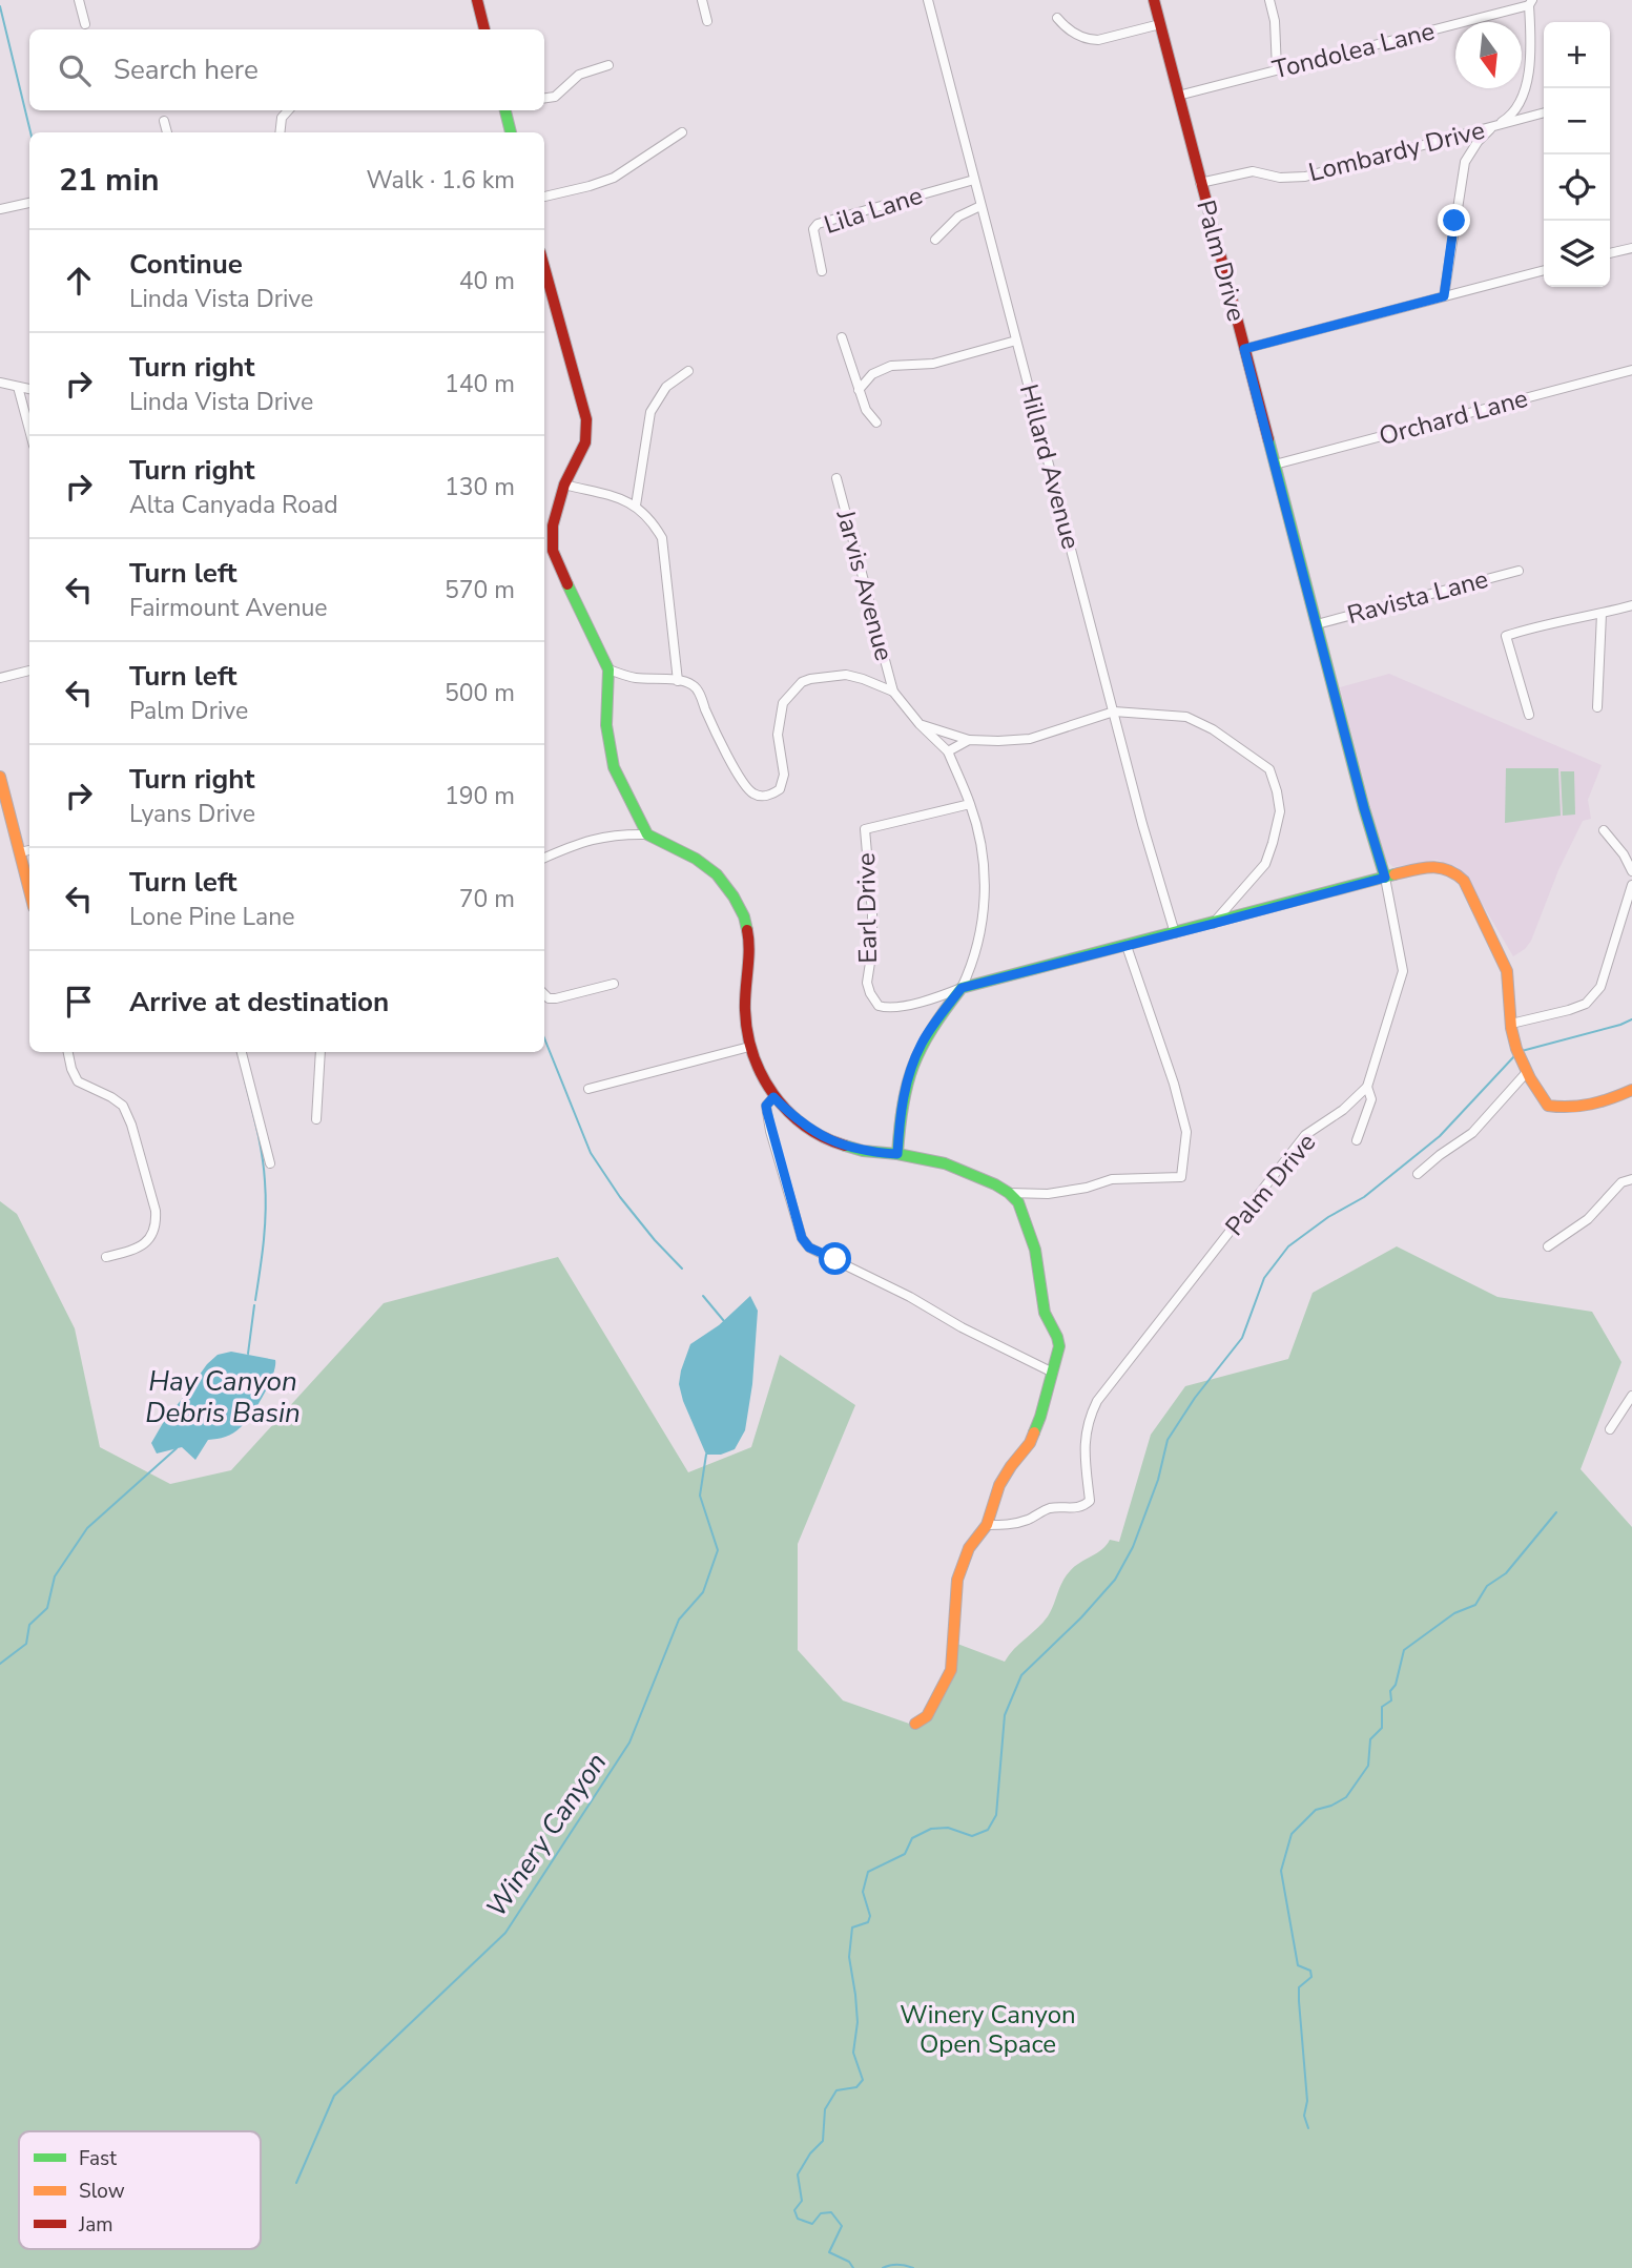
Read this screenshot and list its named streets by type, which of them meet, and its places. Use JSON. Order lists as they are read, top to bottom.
{
  "streets": {
    "street": [
      "Tondolea Lane",
      "Lombardy Drive",
      "Lila Lane",
      "Palm Drive",
      "Orchard Lane",
      "Hillard Avenue",
      "Jarvis Avenue",
      "Ravista Lane",
      "Earl Drive"
    ]
  },
  "crossings": [
    ["Tondolea Lane", "Palm Drive"],
    ["Lombardy Drive", "Palm Drive"],
    ["Lila Lane", "Hillard Avenue"],
    ["Palm Drive", "Orchard Lane"],
    ["Palm Drive", "Ravista Lane"]
  ],
  "water": ["Hay Canyon Debris Basin", "Winery Canyon"],
  "parks": ["Winery Canyon Open Space"],
  "legend": ["Fast", "Slow", "Jam"],
  "north": "bottom",
  "page": {
    "map_buttons": ["+", "−"],
    "search": "Search here",
    "heading": ["21 min", "Walk · 1.6 km"],
    "list": [
      ["Continue", "Linda Vista Drive", "40 m"],
      ["Turn right", "Linda Vista Drive", "140 m"],
      ["Turn right", "Alta Canyada Road", "130 m"],
      ["Turn left", "Fairmount Avenue", "570 m"],
      ["Turn left", "Palm Drive", "500 m"],
      ["Turn right", "Lyans Drive", "190 m"],
      ["Turn left", "Lone Pine Lane", "70 m"],
      "Arrive at destination"
    ]
  }
}
